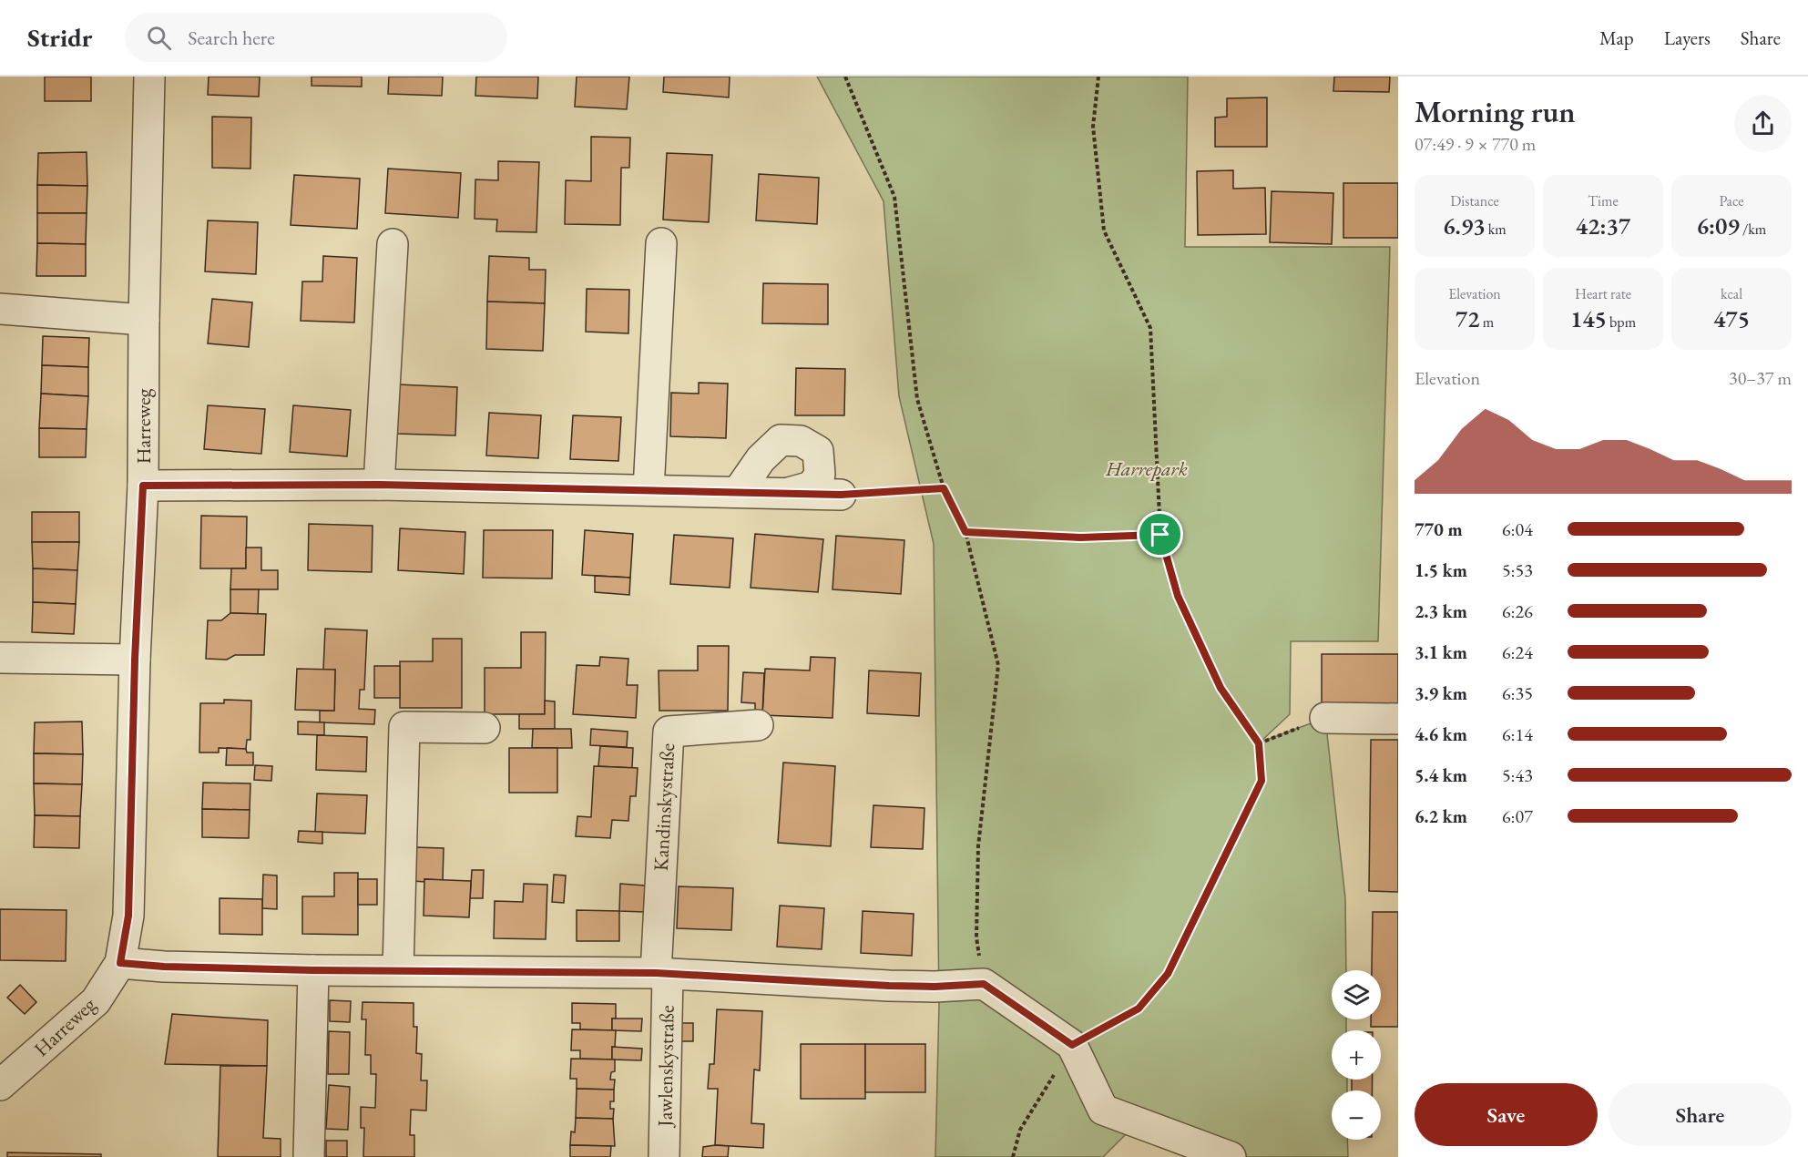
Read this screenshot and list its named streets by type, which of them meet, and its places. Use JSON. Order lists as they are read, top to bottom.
{
  "streets": {
    "street": ["Harreweg", "Kandinskystraße", "Jawlenskystraße"]
  },
  "crossings": [
    ["Kandinskystraße", "Jawlenskystraße"]
  ],
  "parks": ["Harrepark"],
  "page": {
    "header": "Stridr",
    "search": "Search here",
    "nav": ["Map", "Layers", "Share"],
    "heading": ["Morning run", "07:49 · 9 × 770 m"],
    "stats": [
      ["Distance", "6.93 km"],
      ["Time", "42:37"],
      ["Pace", "6:09 /km"],
      ["Elevation", "72 m"],
      ["Heart rate", "145 bpm"],
      ["kcal", "475"]
    ],
    "chart": ["Elevation", "30–37 m"],
    "list": [
      {
        "name": "770 m",
        "note": "6:04"
      },
      {
        "name": "1.5 km",
        "note": "5:53"
      },
      {
        "name": "2.3 km",
        "note": "6:26"
      },
      {
        "name": "3.1 km",
        "note": "6:24"
      },
      {
        "name": "3.9 km",
        "note": "6:35"
      },
      {
        "name": "4.6 km",
        "note": "6:14"
      },
      {
        "name": "5.4 km",
        "note": "5:43"
      },
      {
        "name": "6.2 km",
        "note": "6:07"
      }
    ],
    "map_buttons": ["+", "−"],
    "buttons": ["Save", "Share"]
  }
}
